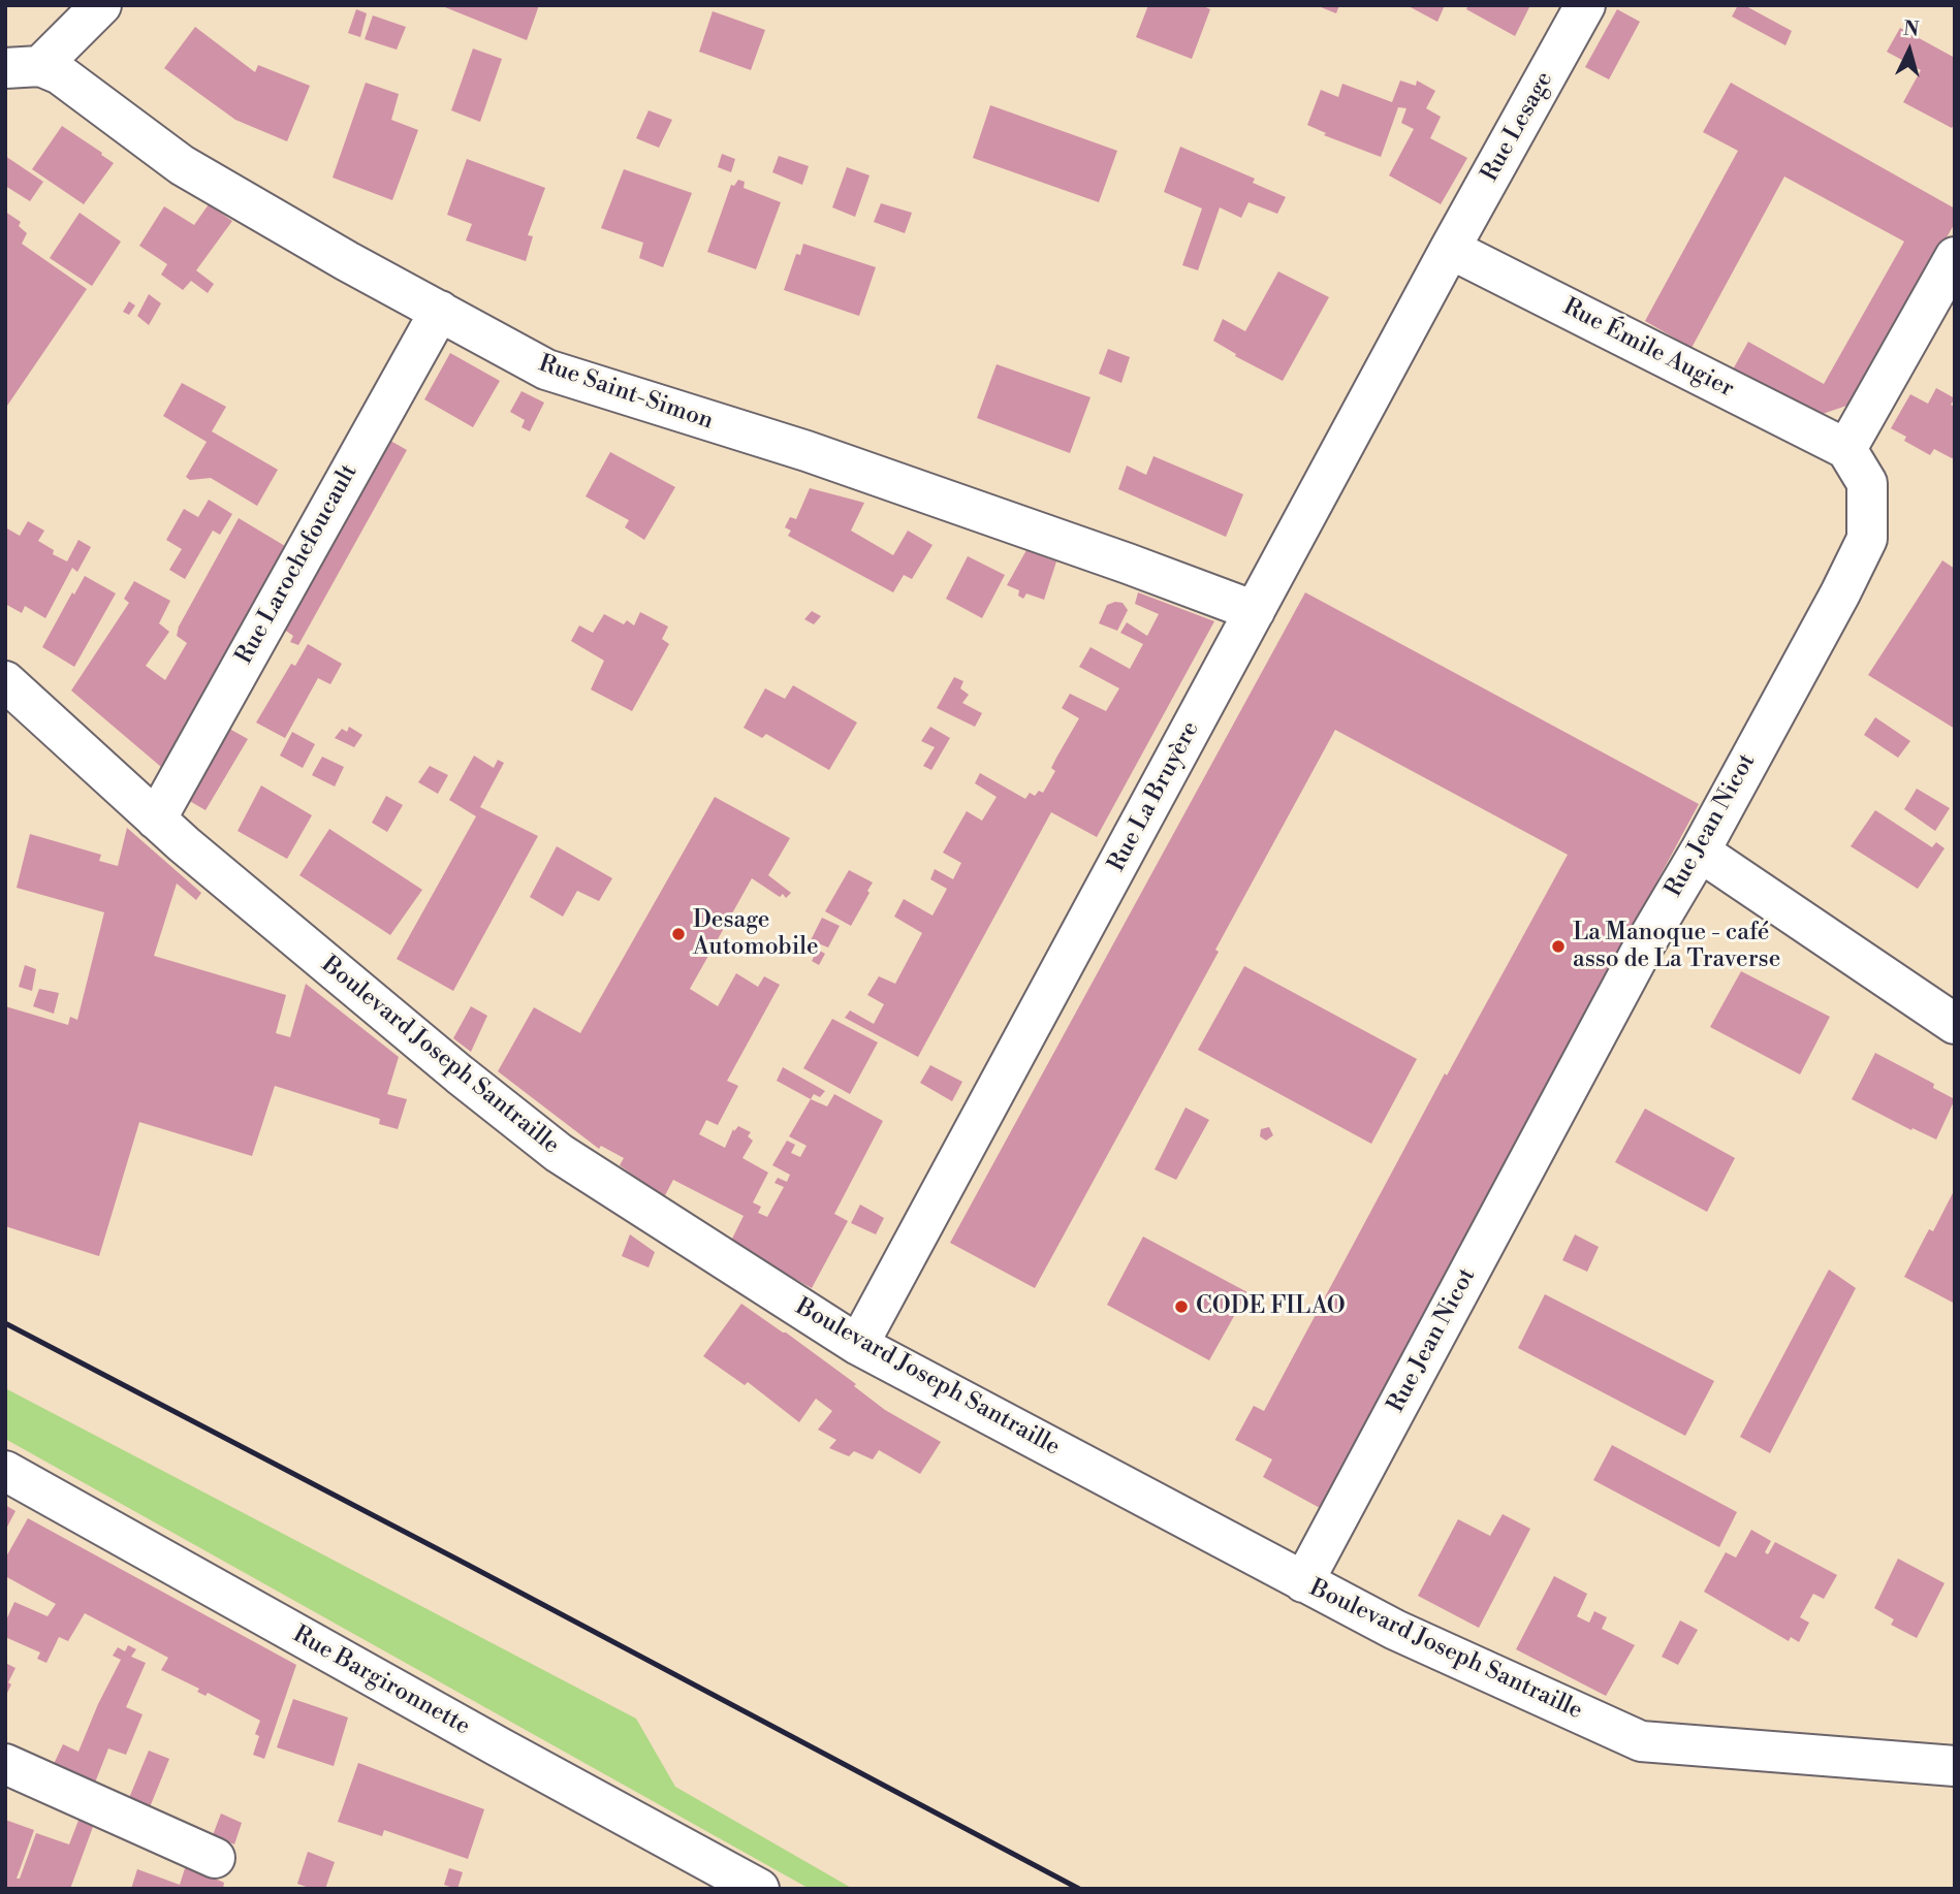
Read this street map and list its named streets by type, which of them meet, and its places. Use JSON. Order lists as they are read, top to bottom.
{
  "streets": {
    "street": [
      "Rue Lesage",
      "Rue Émile Augier",
      "Rue Saint-Simon",
      "Rue Larochefoucault",
      "Rue La Bruyère",
      "Rue Jean Nicot",
      "Boulevard Joseph Santraille",
      "Rue Bargironnette"
    ]
  },
  "crossings": [
    ["Rue Lesage", "Rue Émile Augier"],
    ["Rue Lesage", "Rue La Bruyère"],
    ["Rue Émile Augier", "Rue La Bruyère"],
    ["Rue Émile Augier", "Rue Jean Nicot"],
    ["Rue Saint-Simon", "Rue Larochefoucault"],
    ["Rue Saint-Simon", "Rue La Bruyère"],
    ["Rue Larochefoucault", "Boulevard Joseph Santraille"],
    ["Rue La Bruyère", "Boulevard Joseph Santraille"],
    ["Rue Jean Nicot", "Boulevard Joseph Santraille"]
  ],
  "places": ["Desage Automobile", "La Manoque - café asso de La Traverse", "CODE FILAO"],
  "north": "top"
}
